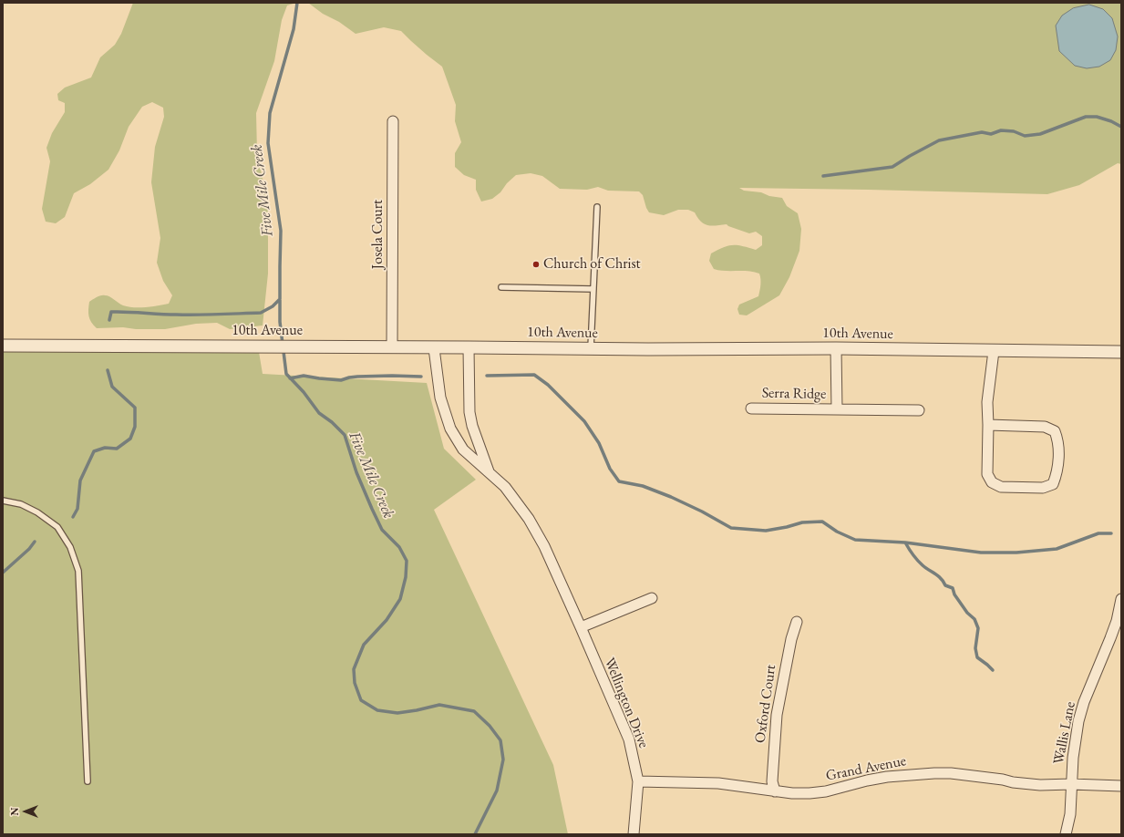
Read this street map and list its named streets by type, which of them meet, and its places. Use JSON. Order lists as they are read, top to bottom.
{
  "streets": {
    "street": [
      "Josela Court",
      "10th Avenue",
      "Serra Ridge",
      "Wellington Drive",
      "Oxford Court",
      "Wallis Lane",
      "Grand Avenue"
    ]
  },
  "crossings": [
    ["Josela Court", "10th Avenue"],
    ["10th Avenue", "Serra Ridge"],
    ["10th Avenue", "Wellington Drive"],
    ["Wellington Drive", "Grand Avenue"],
    ["Oxford Court", "Grand Avenue"],
    ["Wallis Lane", "Grand Avenue"]
  ],
  "water": ["Five Mile Creek"],
  "places": ["Church of Christ"],
  "north": "left"
}
